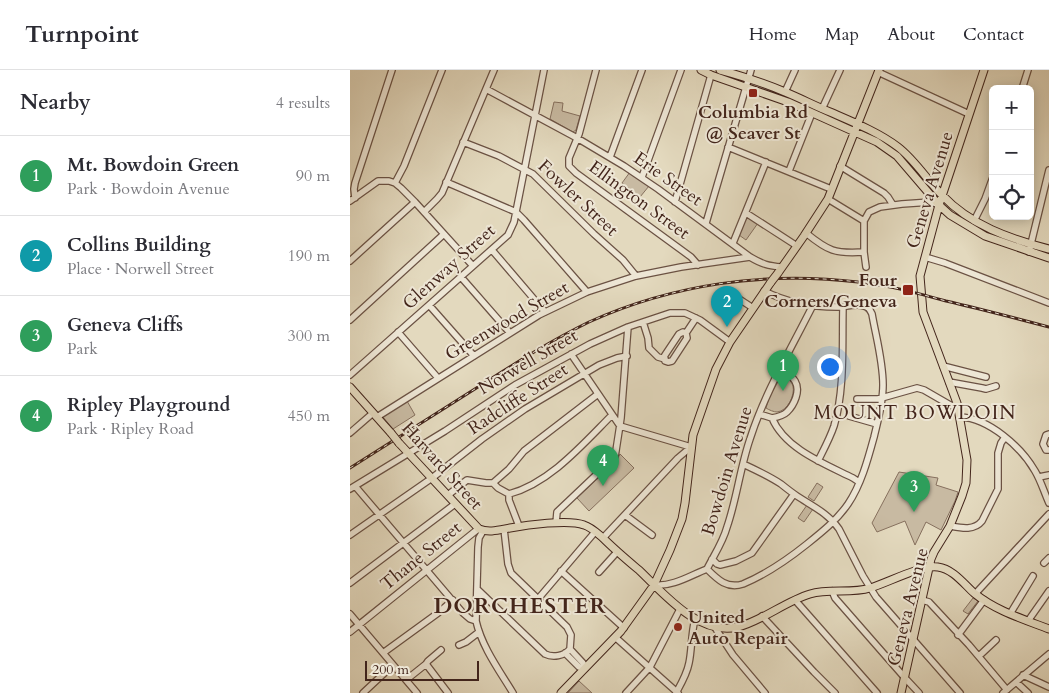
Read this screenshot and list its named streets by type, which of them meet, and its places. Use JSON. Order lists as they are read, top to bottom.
{
  "streets": {
    "main road": ["Geneva Avenue", "Harvard Street"],
    "street": [
      "Erie Street",
      "Fowler Street",
      "Ellington Street",
      "Glenway Street",
      "Greenwood Street",
      "Norwell Street",
      "Radcliffe Street",
      "Bowdoin Avenue",
      "Thane Street"
    ]
  },
  "crossings": [
    ["Erie Street", "Ellington Street"],
    ["Erie Street", "Glenway Street"],
    ["Erie Street", "Greenwood Street"],
    ["Geneva Avenue", "Harvard Street"],
    ["Fowler Street", "Glenway Street"],
    ["Fowler Street", "Greenwood Street"],
    ["Ellington Street", "Greenwood Street"],
    ["Greenwood Street", "Harvard Street"],
    ["Norwell Street", "Harvard Street"],
    ["Radcliffe Street", "Harvard Street"],
    ["Harvard Street", "Thane Street"]
  ],
  "districts": ["MOUNT BOWDOIN", "DORCHESTER"],
  "places": {
    "transit": ["Columbia Rd @ Seaver St", "Four Corners/Geneva"],
    "other": ["United Auto Repair"]
  },
  "scale_bar": "200 m",
  "page": {
    "header": "Turnpoint",
    "nav": [
      "Home",
      "Map",
      "About",
      "Contact"
    ],
    "heading": ["Nearby", "4 results"],
    "map_buttons": ["+", "−"],
    "list": [
      {
        "mark": "1",
        "name": "Mt. Bowdoin Green",
        "note": "Park · Bowdoin Avenue",
        "value": "90 m"
      },
      {
        "mark": "2",
        "name": "Collins Building",
        "note": "Place · Norwell Street",
        "value": "190 m"
      },
      {
        "mark": "3",
        "name": "Geneva Cliffs",
        "note": "Park",
        "value": "300 m"
      },
      {
        "mark": "4",
        "name": "Ripley Playground",
        "note": "Park · Ripley Road",
        "value": "450 m"
      }
    ],
    "pins": [
      "2",
      "1",
      "4",
      "3"
    ],
    "scale": "200 m"
  }
}
